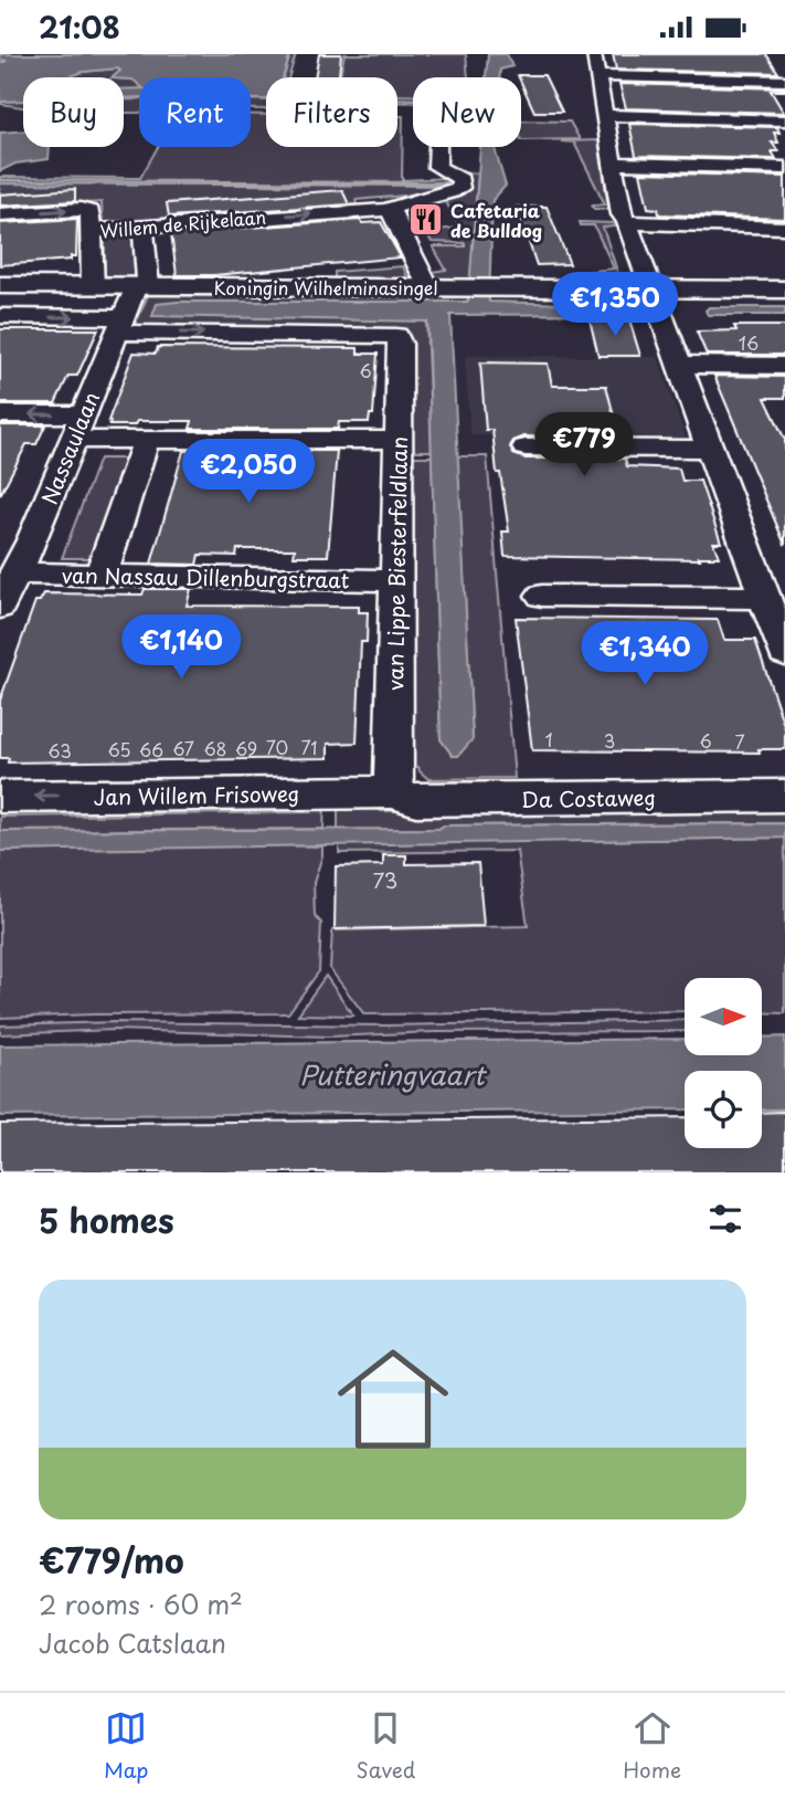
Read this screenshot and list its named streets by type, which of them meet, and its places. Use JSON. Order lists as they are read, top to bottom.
{
  "streets": {
    "street": [
      "Willem de Rijkelaan",
      "Koningin Wilhelminasingel",
      "Nassaulaan",
      "van Lippe Biesterfeldlaan",
      "van Nassau Dillenburgstraat",
      "Jan Willem Frisoweg",
      "Da Costaweg"
    ]
  },
  "crossings": [
    ["Koningin Wilhelminasingel", "Nassaulaan"],
    ["Nassaulaan", "van Lippe Biesterfeldlaan"],
    ["Nassaulaan", "van Nassau Dillenburgstraat"],
    ["van Lippe Biesterfeldlaan", "van Nassau Dillenburgstraat"],
    ["van Lippe Biesterfeldlaan", "Jan Willem Frisoweg"],
    ["van Lippe Biesterfeldlaan", "Da Costaweg"],
    ["Jan Willem Frisoweg", "Da Costaweg"]
  ],
  "one_way": ["Jan Willem Frisoweg"],
  "water": ["Putteringvaart"],
  "places": {
    "restaurant": ["Cafetaria de Bulldog"]
  },
  "house_numbers": [
    "16",
    "6",
    "1",
    "3",
    "6",
    "7",
    "70",
    "71",
    "67",
    "68",
    "69",
    "65",
    "66",
    "63",
    "73"
  ],
  "north": "right",
  "page": {
    "status": "21:08",
    "chip": [
      "Buy",
      "Rent",
      "Filters",
      "New"
    ],
    "price": [
      "€1,350",
      "€779",
      "€2,050",
      "€1,140",
      "€1,340"
    ],
    "heading": "5 homes",
    "list": [
      {
        "name": "€779/mo",
        "note": "2 rooms · 60 m² · Jacob Catslaan"
      }
    ],
    "tabs": ["Map", "Saved", "Home"]
  }
}
